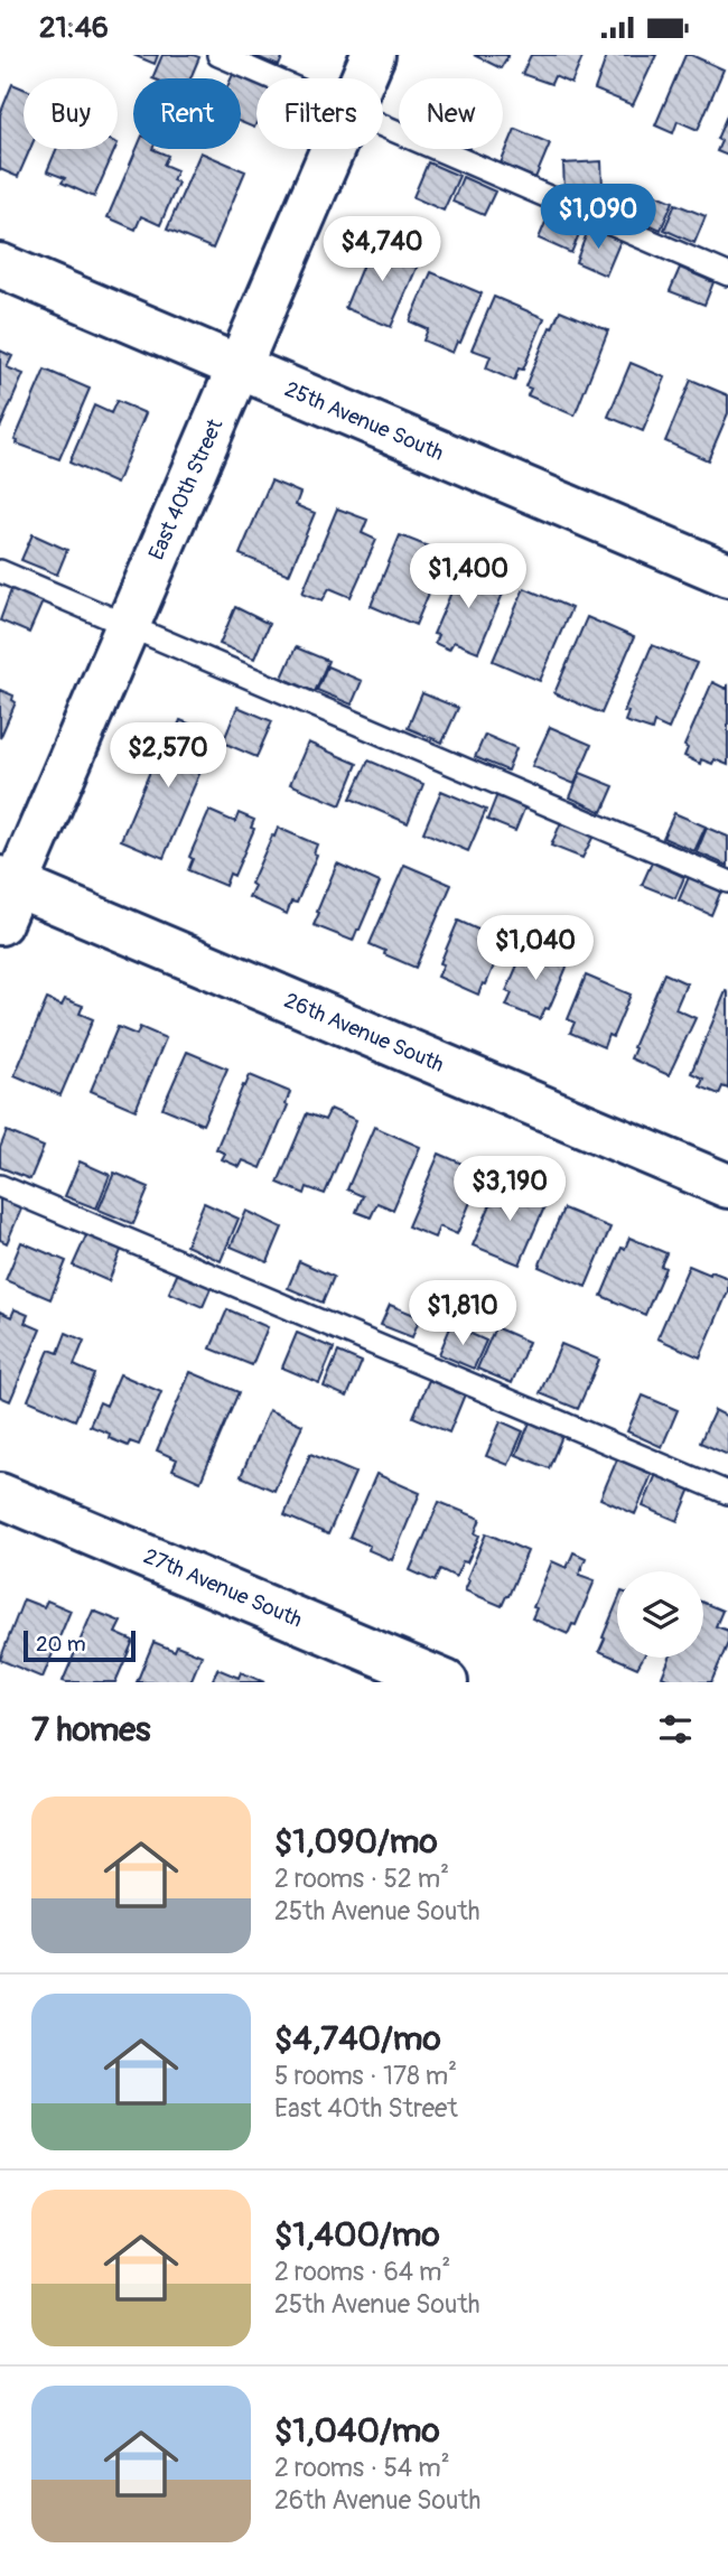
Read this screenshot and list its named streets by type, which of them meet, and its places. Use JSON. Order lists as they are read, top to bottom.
{
  "streets": {
    "street": [
      "25th Avenue South",
      "East 40th Street",
      "26th Avenue South",
      "27th Avenue South"
    ]
  },
  "crossings": [
    ["25th Avenue South", "East 40th Street"],
    ["East 40th Street", "26th Avenue South"]
  ],
  "scale_bar": "20 m",
  "page": {
    "status": "21:46",
    "chip": [
      "Buy",
      "Rent",
      "Filters",
      "New"
    ],
    "price": [
      "$1,090",
      "$4,740",
      "$1,400",
      "$2,570",
      "$1,040",
      "$3,190",
      "$1,810"
    ],
    "scale": "20 m",
    "heading": "7 homes",
    "list": [
      {
        "name": "$1,090/mo",
        "note": "2 rooms · 52 m² · 25th Avenue South"
      },
      {
        "name": "$4,740/mo",
        "note": "5 rooms · 178 m² · East 40th Street"
      },
      {
        "name": "$1,400/mo",
        "note": "2 rooms · 64 m² · 25th Avenue South"
      },
      {
        "name": "$1,040/mo",
        "note": "2 rooms · 54 m² · 26th Avenue South"
      }
    ]
  }
}
